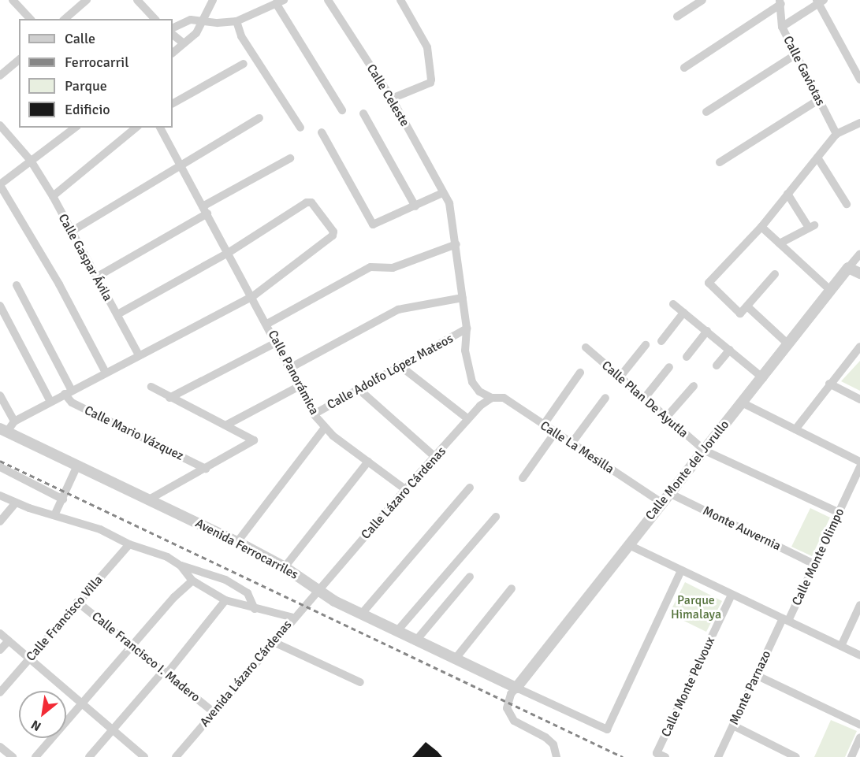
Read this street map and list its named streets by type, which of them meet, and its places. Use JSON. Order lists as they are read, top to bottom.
{
  "streets": {
    "street": [
      "Calle Gaviotas",
      "Calle Celeste",
      "Calle Gaspar Ávila",
      "Calle Adolfo López Mateos",
      "Calle Panorámica",
      "Calle Plan De Ayutla",
      "Calle Mario Vázquez",
      "Calle La Mesilla",
      "Calle Monte del Jorullo",
      "Calle Lázaro Cárdenas",
      "Monte Auvernia",
      "Avenida Ferrocarriles",
      "Calle Monte Olimpo",
      "Calle Francisco Villa",
      "Calle Francisco I. Madero",
      "Avenida Lázaro Cárdenas",
      "Calle Monte Pelvoux",
      "Monte Parnazo"
    ]
  },
  "crossings": [
    ["Calle Celeste", "Calle Adolfo López Mateos"],
    ["Calle Celeste", "Calle La Mesilla"],
    ["Calle Celeste", "Calle Lázaro Cárdenas"],
    ["Calle Adolfo López Mateos", "Calle Panorámica"],
    ["Calle Panorámica", "Calle Lázaro Cárdenas"],
    ["Calle Plan De Ayutla", "Calle Monte del Jorullo"],
    ["Calle Plan De Ayutla", "Calle Monte Olimpo"],
    ["Calle La Mesilla", "Calle Monte del Jorullo"],
    ["Calle La Mesilla", "Calle Lázaro Cárdenas"],
    ["Calle Monte del Jorullo", "Monte Auvernia"],
    ["Calle Monte del Jorullo", "Avenida Ferrocarriles"],
    ["Calle Lázaro Cárdenas", "Avenida Ferrocarriles"],
    ["Calle Lázaro Cárdenas", "Avenida Lázaro Cárdenas"],
    ["Monte Auvernia", "Calle Monte Olimpo"],
    ["Avenida Ferrocarriles", "Avenida Lázaro Cárdenas"],
    ["Calle Monte Olimpo", "Monte Parnazo"],
    ["Calle Francisco Villa", "Calle Francisco I. Madero"],
    ["Calle Francisco I. Madero", "Avenida Lázaro Cárdenas"]
  ],
  "parks": ["Parque Himalaya"],
  "legend": [
    "Calle",
    "Ferrocarril",
    "Parque",
    "Edificio"
  ],
  "north": "bottom left"
}
